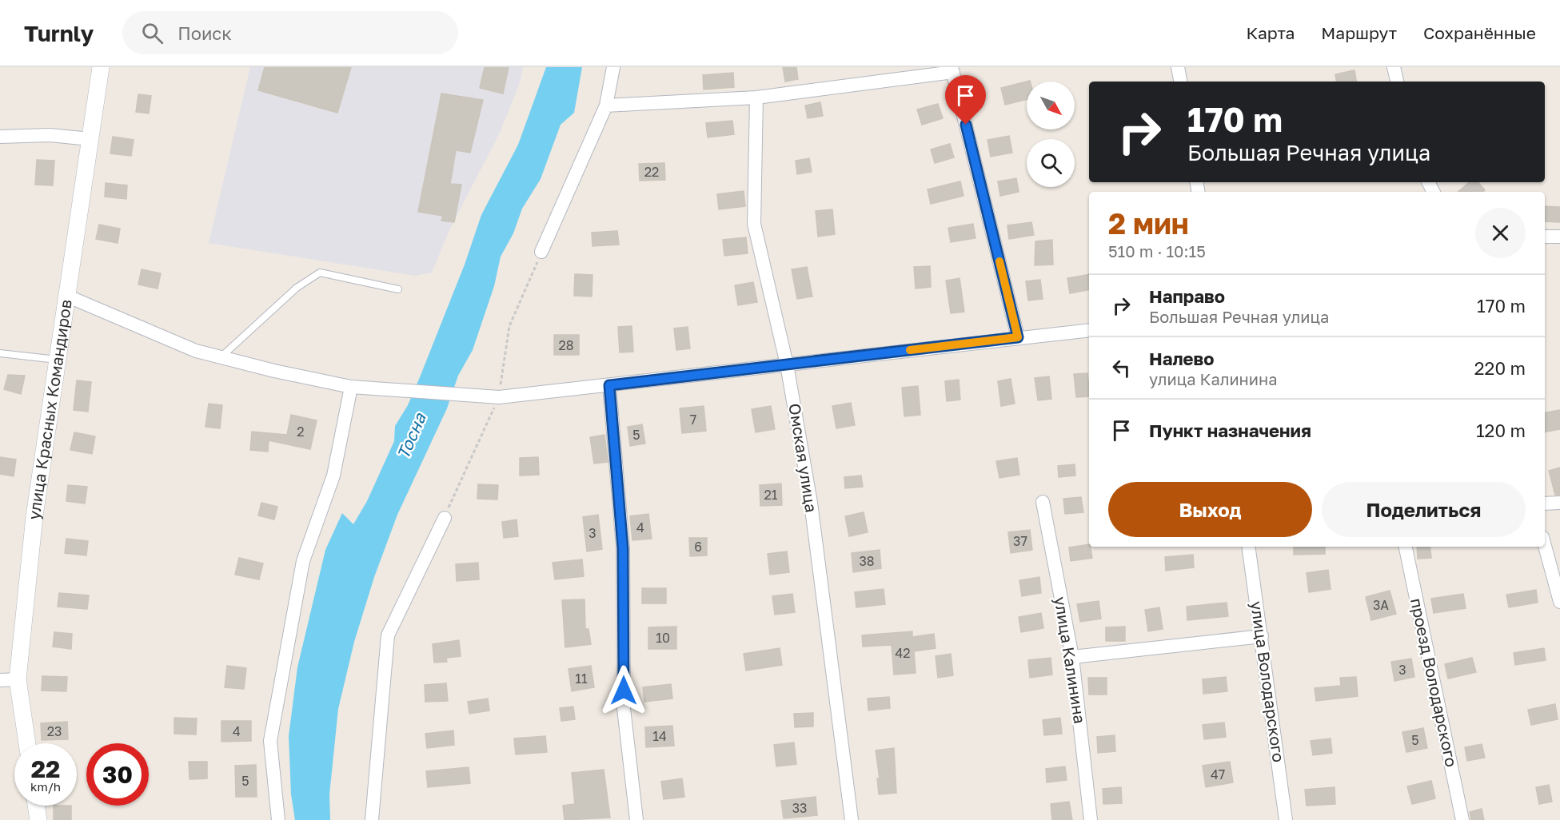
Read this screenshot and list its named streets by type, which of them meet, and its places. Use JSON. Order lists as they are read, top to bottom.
{
  "streets": {
    "street": [
      "улица Красных Командиров",
      "Омская улица",
      "улица Калинина",
      "улица Володарского",
      "проезд Володарского"
    ]
  },
  "water": ["Тосна"],
  "house_numbers": [
    "22",
    "28",
    "7",
    "2",
    "5",
    "21",
    "4",
    "3",
    "37",
    "6",
    "38",
    "3А",
    "10",
    "42",
    "3",
    "11",
    "23",
    "4",
    "14",
    "5",
    "47",
    "5",
    "33"
  ],
  "north": "bottom right",
  "page": {
    "header": "Turnly",
    "search": "Поиск",
    "nav": ["Карта", "Маршрут", "Сохранённые"],
    "turn": ["170 m", "Большая Речная улица"],
    "heading": ["2 мин", "510 m · 10:15"],
    "list": [
      {
        "name": "Направо",
        "note": "Большая Речная улица",
        "value": "170 m"
      },
      {
        "name": "Налево",
        "note": "улица Калинина",
        "value": "220 m"
      },
      {
        "name": "Пункт назначения",
        "value": "120 m"
      }
    ],
    "buttons": ["Выход", "Поделиться"],
    "speed": "22 km/h",
    "limit": "30"
  }
}
